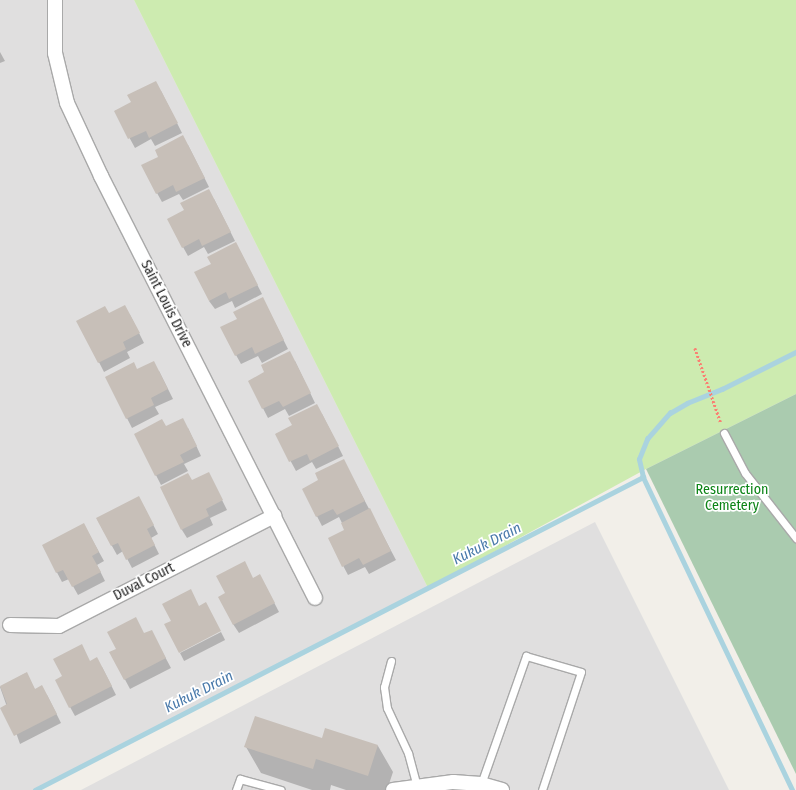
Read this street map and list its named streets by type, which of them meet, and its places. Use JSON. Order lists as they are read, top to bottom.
{
  "streets": {
    "street": ["Saint Louis Drive", "Duval Court"]
  },
  "crossings": [
    ["Saint Louis Drive", "Duval Court"]
  ],
  "water": ["Kukuk Drain"],
  "parks": ["Resurrection Cemetery"]
}
